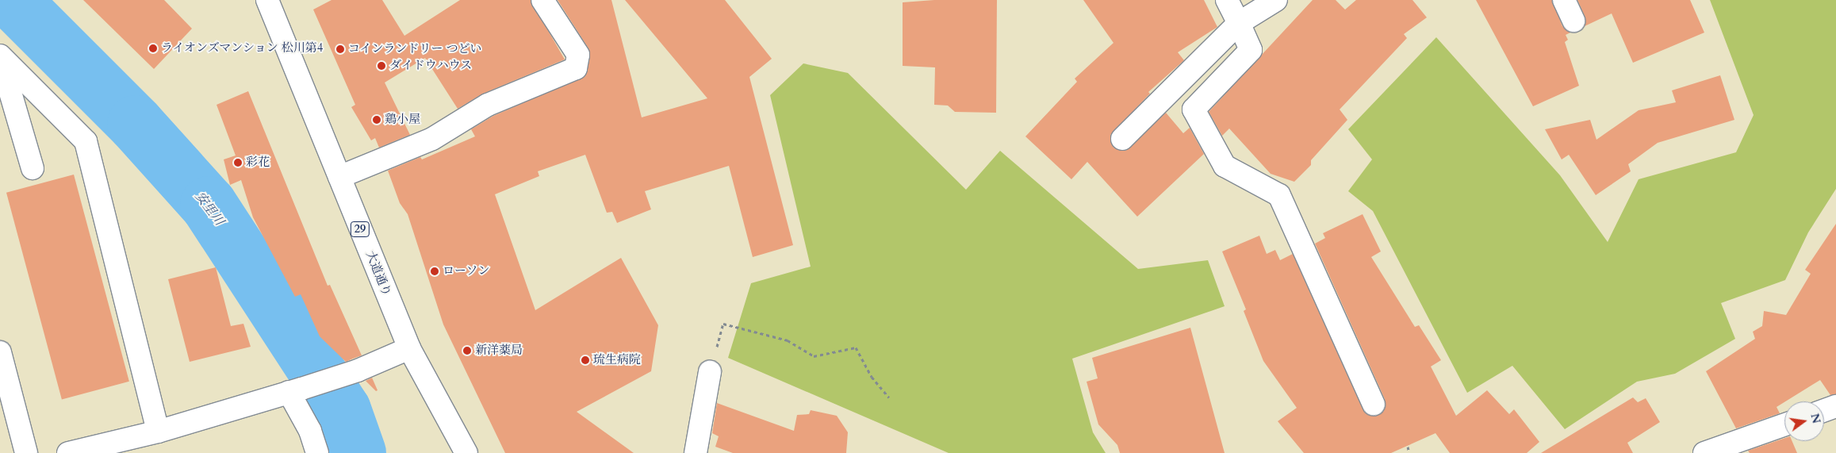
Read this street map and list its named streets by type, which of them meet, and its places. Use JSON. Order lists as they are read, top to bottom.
{
  "streets": {
    "street": ["29", "大道通り"]
  },
  "water": ["安里川"],
  "places": [
    "ライオンズマンション 松川第4",
    "コインランドリー つどい",
    "ダイドウハウス",
    "鶏小屋",
    "彩花",
    "ローソン",
    "新洋薬局",
    "琉生病院"
  ],
  "north": "right"
}
